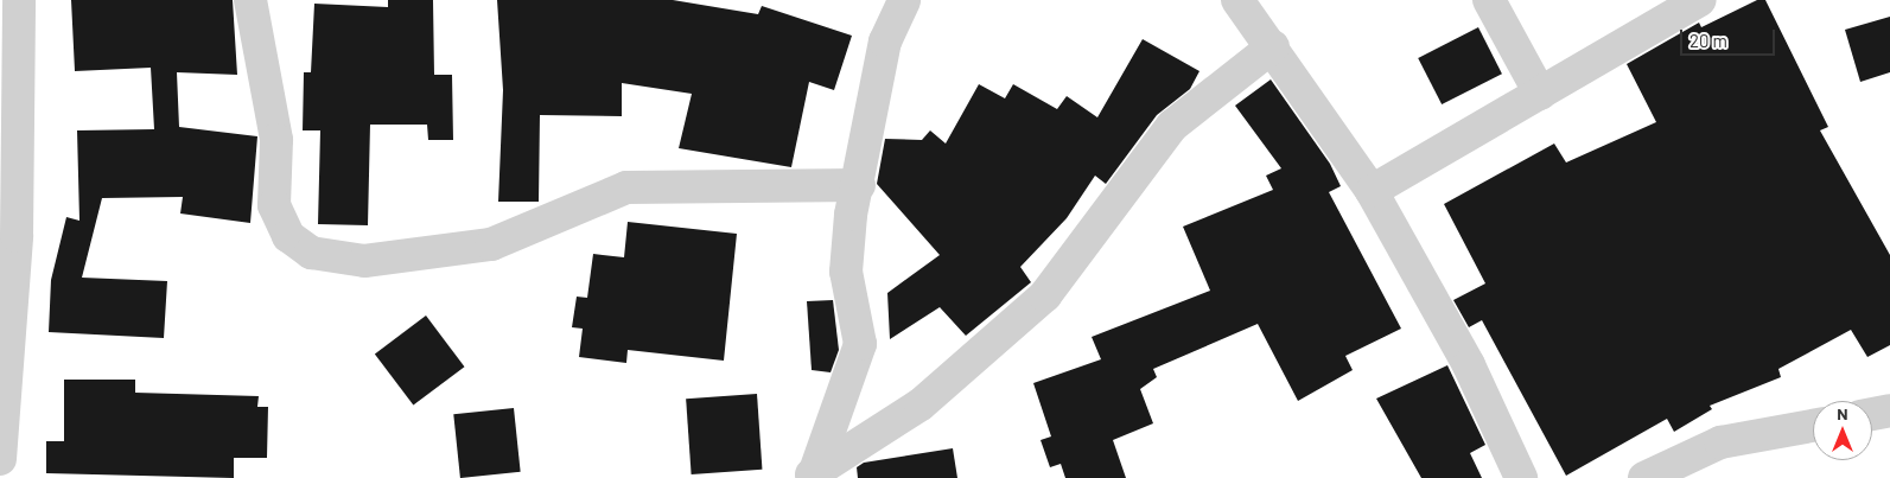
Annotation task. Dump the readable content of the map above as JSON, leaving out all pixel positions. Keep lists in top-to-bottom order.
{
  "scale_bar": "20 m",
  "north": "top"
}
